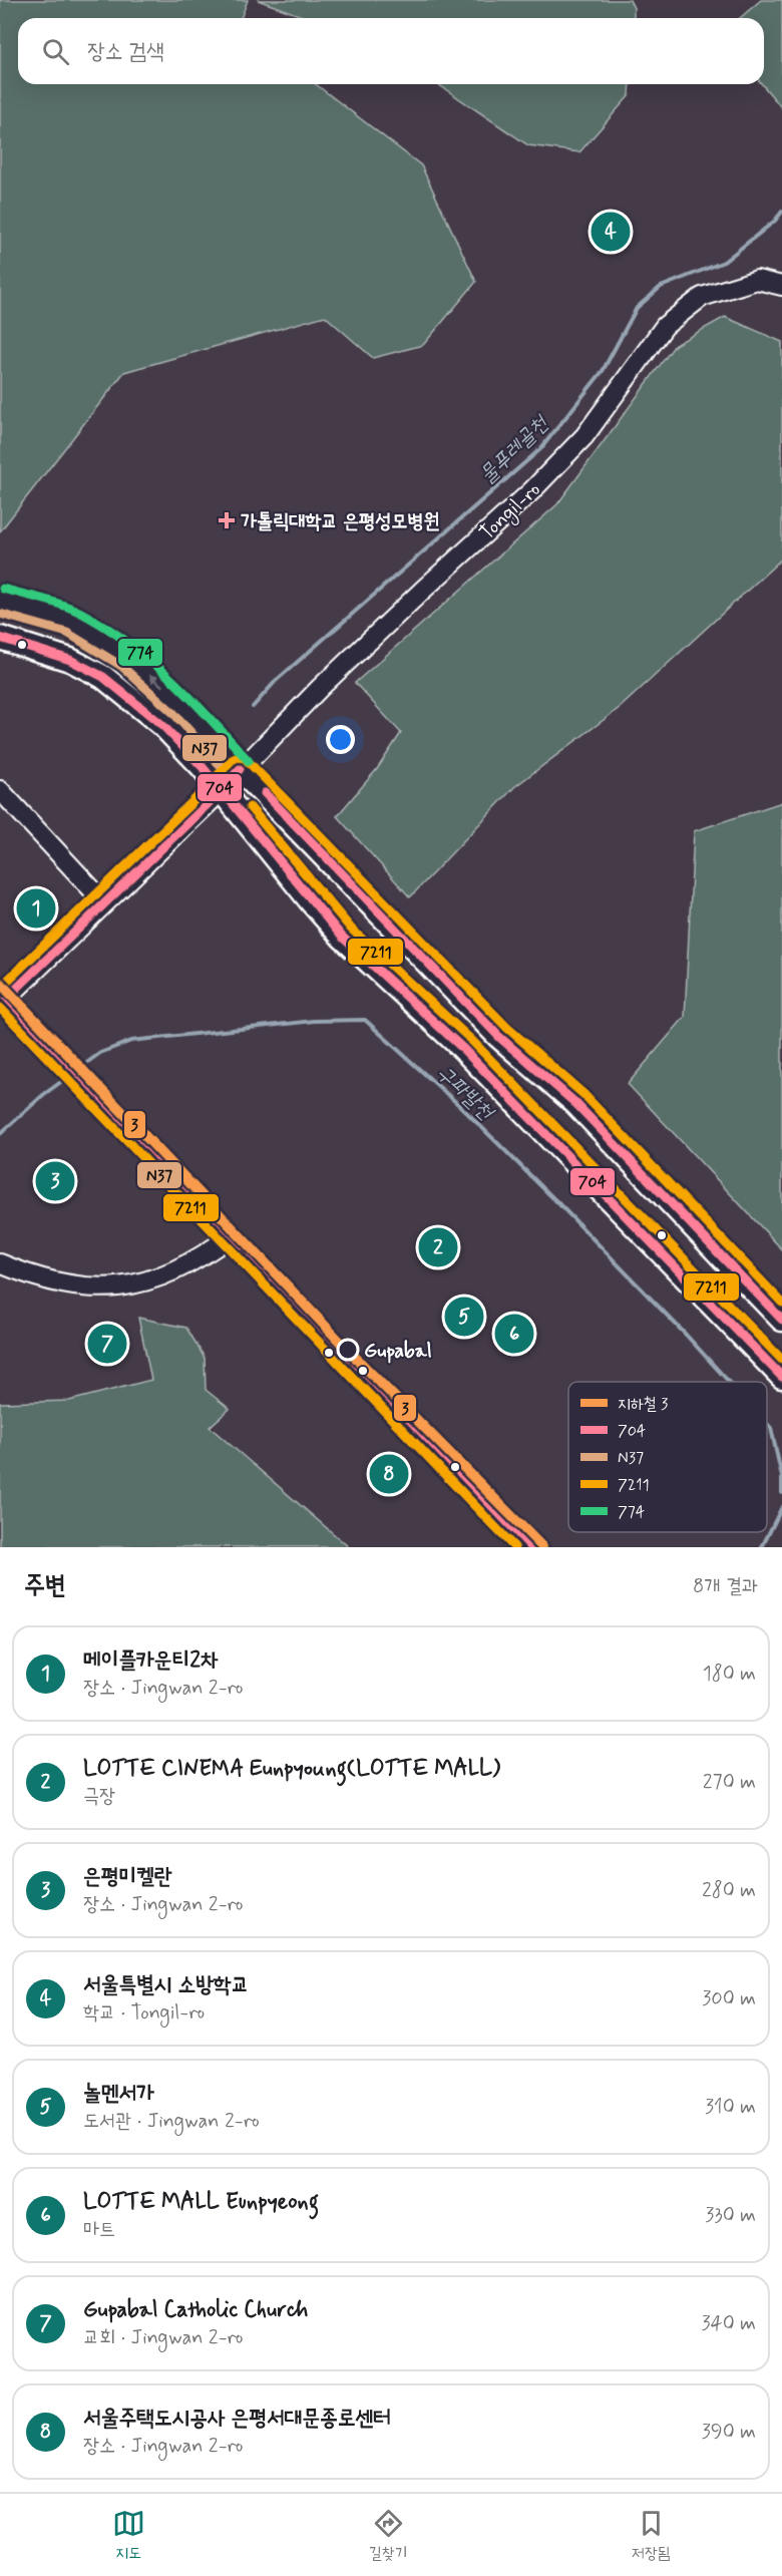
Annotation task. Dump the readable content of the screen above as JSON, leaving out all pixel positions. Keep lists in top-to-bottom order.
{
  "streets": {
    "street": ["Tongil-ro"]
  },
  "water": ["물푸레골천", "구파발천"],
  "places": {
    "health": ["가톨릭대학교 은평성모병원"],
    "other": ["Gupabal"]
  },
  "lines": [
    "transit line 774",
    "transit line N37",
    "transit line 704",
    "transit line 7211",
    "metro line 3"
  ],
  "legend": [
    "지하철 3",
    "704",
    "N37",
    "7211",
    "774"
  ],
  "page": {
    "search": "장소 검색",
    "pins": [
      "4",
      "1",
      "3",
      "2",
      "5",
      "6",
      "7",
      "8"
    ],
    "heading": ["주변", "8개 결과"],
    "list": [
      {
        "mark": "1",
        "name": "메이플카운티2차",
        "note": "장소 · Jingwan 2-ro",
        "value": "180 m"
      },
      {
        "mark": "2",
        "name": "LOTTE CINEMA Eunpyoung(LOTTE MALL)",
        "note": "극장",
        "value": "270 m"
      },
      {
        "mark": "3",
        "name": "은평미켈란",
        "note": "장소 · Jingwan 2-ro",
        "value": "280 m"
      },
      {
        "mark": "4",
        "name": "서울특별시 소방학교",
        "note": "학교 · Tongil-ro",
        "value": "300 m"
      },
      {
        "mark": "5",
        "name": "놀멘서가",
        "note": "도서관 · Jingwan 2-ro",
        "value": "310 m"
      },
      {
        "mark": "6",
        "name": "LOTTE MALL Eunpyeong",
        "note": "마트",
        "value": "330 m"
      },
      {
        "mark": "7",
        "name": "Gupabal Catholic Church",
        "note": "교회 · Jingwan 2-ro",
        "value": "340 m"
      },
      {
        "mark": "8",
        "name": "서울주택도시공사 은평서대문종로센터",
        "note": "장소 · Jingwan 2-ro",
        "value": "390 m"
      }
    ],
    "nav": ["지도", "길찾기", "저장됨"]
  }
}
